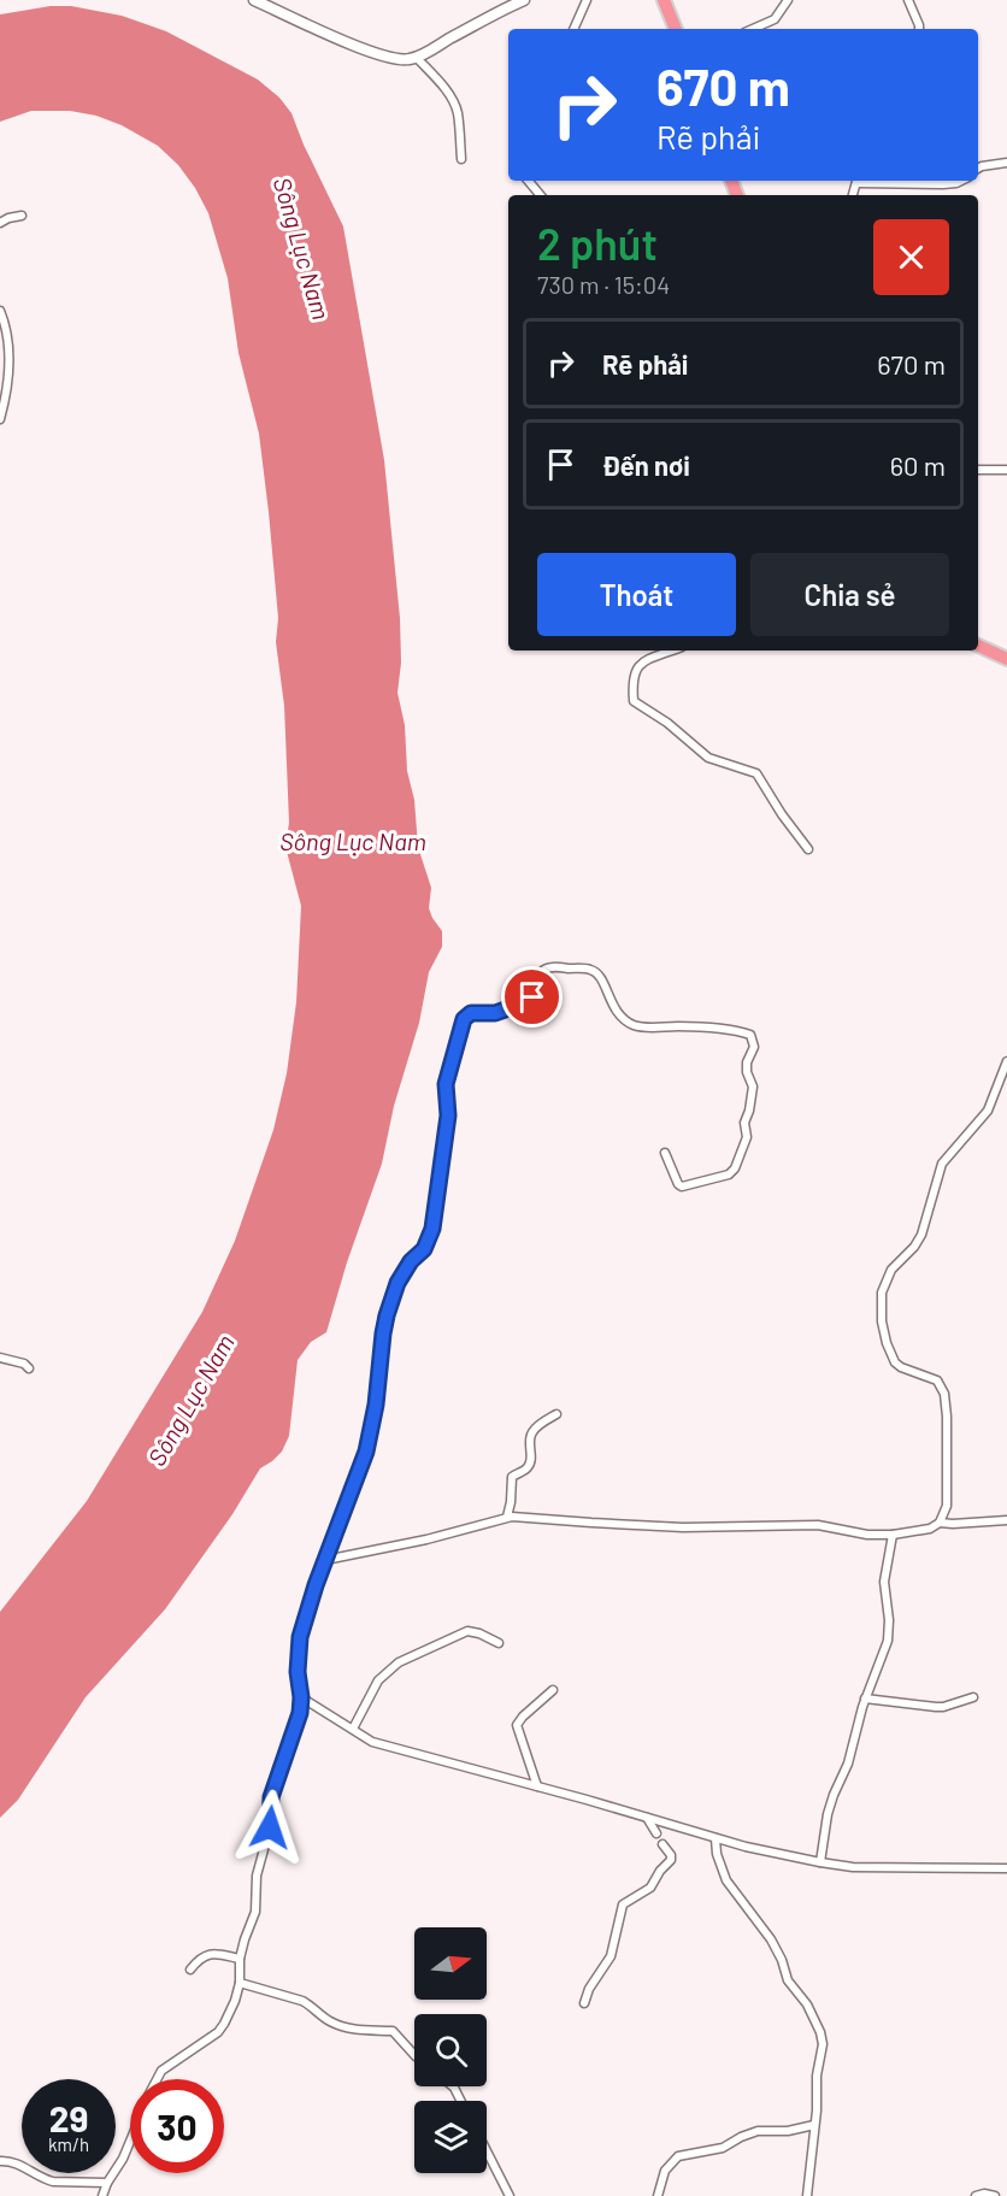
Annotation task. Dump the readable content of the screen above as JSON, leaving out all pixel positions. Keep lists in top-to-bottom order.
{
  "water": ["Sông Lục Nam"],
  "north": "right",
  "page": {
    "turn": ["670 m", "Rẽ phải"],
    "heading": ["2 phút", "730 m · 15:04"],
    "list": [
      {
        "name": "Rẽ phải",
        "value": "670 m"
      },
      {
        "name": "Đến nơi",
        "value": "60 m"
      }
    ],
    "buttons": ["Thoát", "Chia sẻ"],
    "speed": "29 km/h",
    "limit": "30"
  }
}
